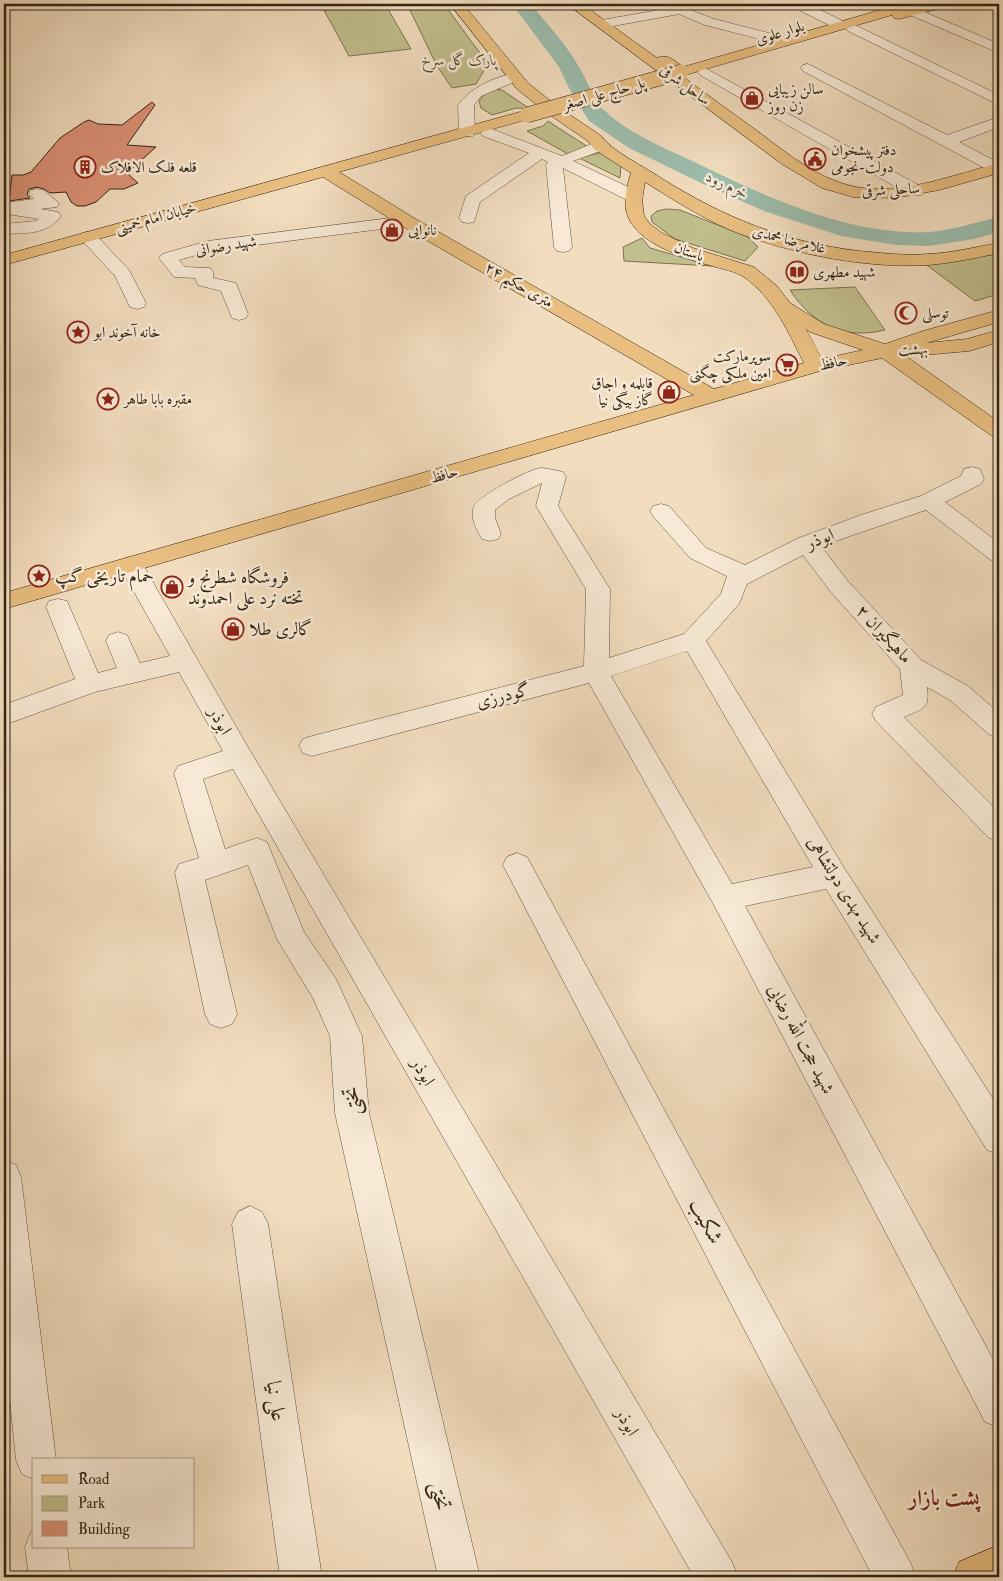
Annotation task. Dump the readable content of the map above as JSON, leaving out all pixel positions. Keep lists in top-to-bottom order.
{
  "streets": {
    "main road": [
      "بلوار علوی",
      "ساحل شرقی",
      "پل حاج علی اصغر",
      "ساحلی شرقی",
      "خیابان امام خمینی",
      "غلامرضا محمدی",
      "باستان",
      "۲۴ متری حکیم",
      "بهشت",
      "حافظ"
    ],
    "street": [
      "شهید رضوانی",
      "ابوذر",
      "ماهیگیران ۲",
      "گودرزی",
      "شهید مهدی دولتشاهی",
      "شهید حجت الله رضایی",
      "تختی",
      "شکیب",
      "علی نیا"
    ]
  },
  "crossings": [
    ["بلوار علوی", "پل حاج علی اصغر"],
    ["ساحل شرقی", "ساحلی شرقی"],
    ["پل حاج علی اصغر", "خیابان امام خمینی"],
    ["خیابان امام خمینی", "۲۴ متری حکیم"],
    ["شهید رضوانی", "۲۴ متری حکیم"],
    ["باستان", "بهشت"],
    ["باستان", "حافظ"],
    ["۲۴ متری حکیم", "حافظ"],
    ["بهشت", "حافظ"],
    ["حافظ", "ابوذر"],
    ["ابوذر", "ماهیگیران ۲"],
    ["ابوذر", "گودرزی"],
    ["ابوذر", "شهید مهدی دولتشاهی"],
    ["گودرزی", "شهید مهدی دولتشاهی"],
    ["گودرزی", "شهید حجت الله رضایی"]
  ],
  "districts": ["پشت بازار"],
  "water": ["خرم رود"],
  "parks": ["پارک گل سرخ"],
  "places": {
    "shop": [
      "سالن زیبایی زن روز",
      "نانوایی",
      "قابلمه و اجاق گاز بیگی نیا",
      "فروشگاه شطرنج و تخته نرد علی احمدوند",
      "گالری طلا"
    ],
    "public building": ["دفتر پیشخوان دولت-نجومی"],
    "building": ["قلعه فلک الافلاک"],
    "library": ["شهید مطهری"],
    "mosque": ["توسلی"],
    "place": ["خانه آخوند ابو", "مقبره بابا طاهر", "حمام تاریخی گپ"],
    "supermarket": ["سوپرمارکت امین ملکی چگنی"]
  },
  "legend": ["Road", "Park", "Building"]
}
